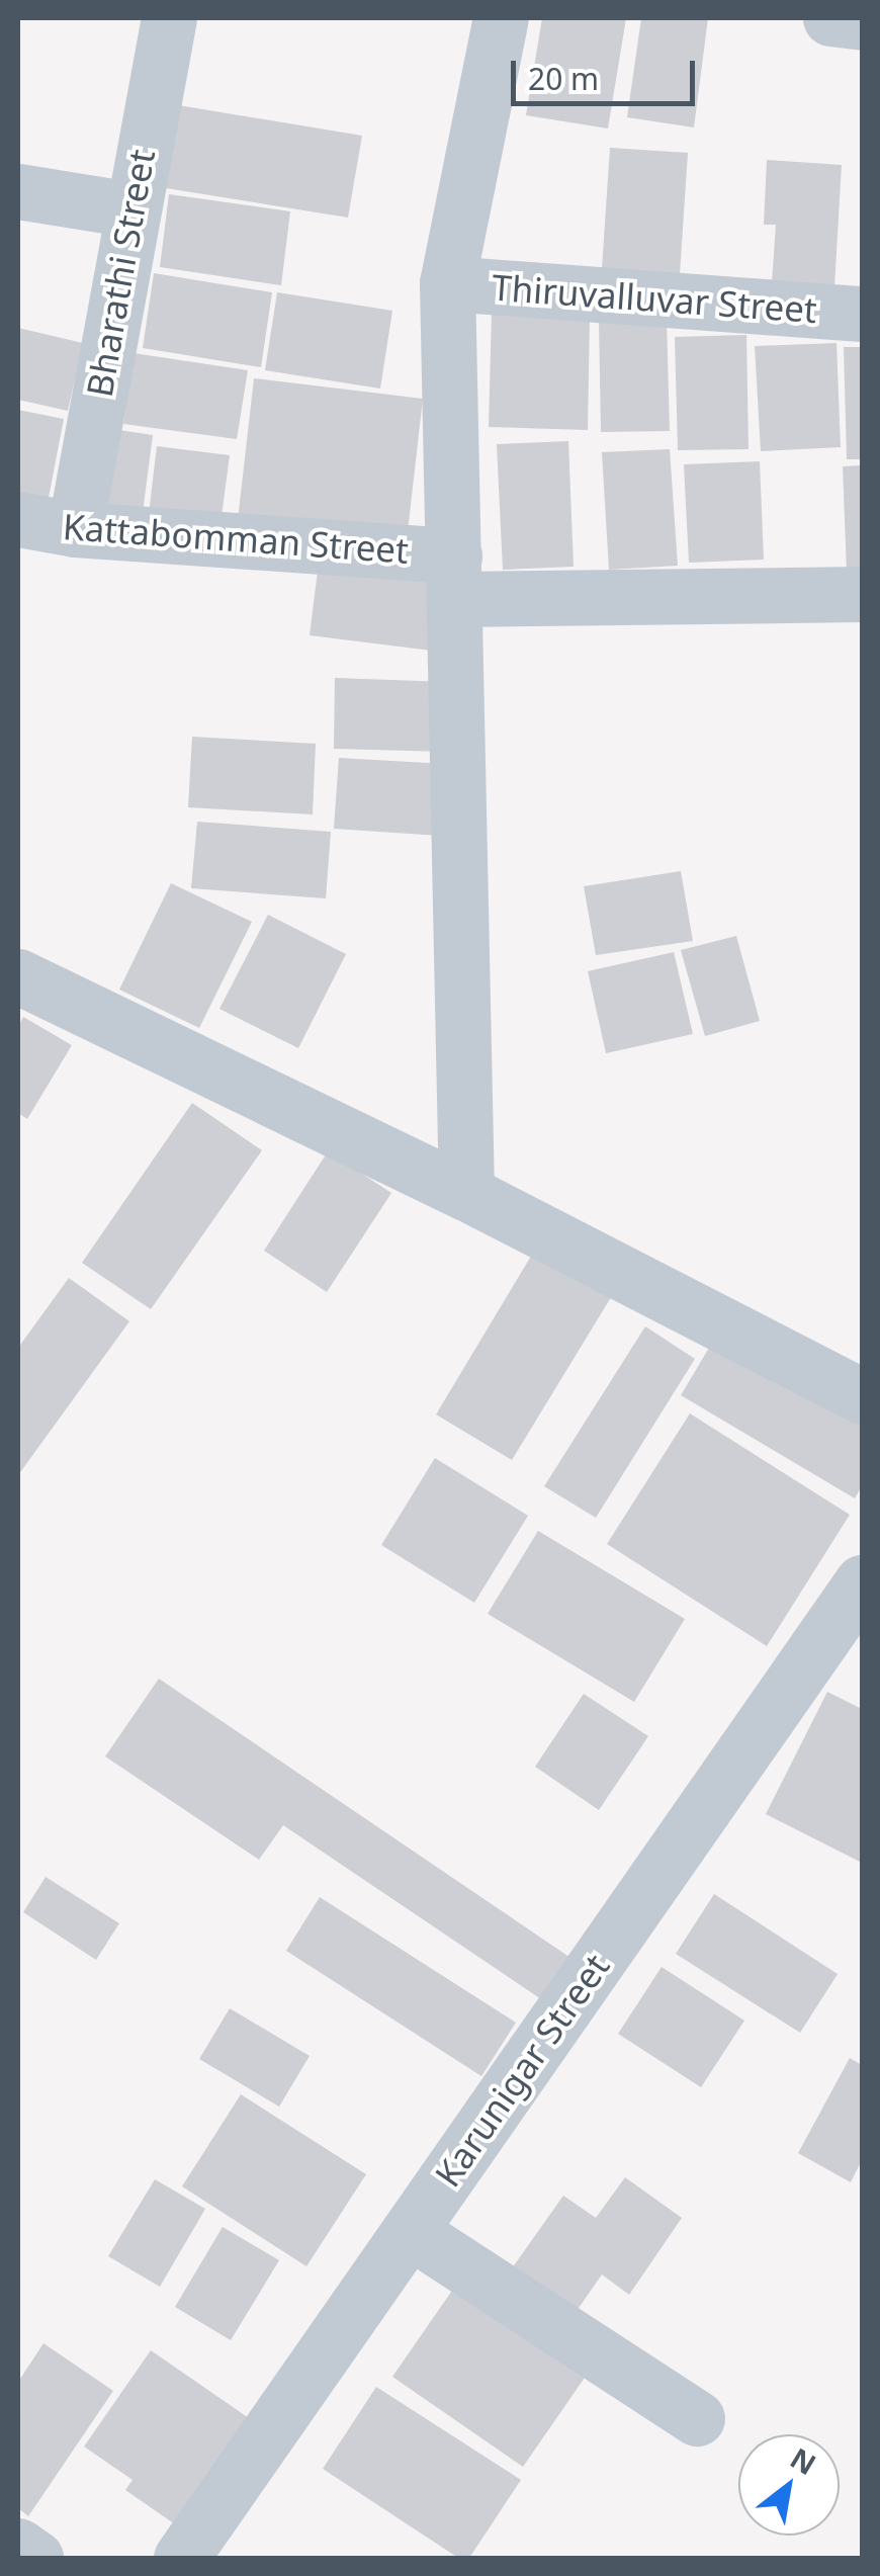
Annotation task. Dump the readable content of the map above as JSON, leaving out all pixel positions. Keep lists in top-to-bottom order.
{
  "streets": {
    "street": [
      "Bharathi Street",
      "Thiruvalluvar Street",
      "Kattabomman Street",
      "Karunigar Street"
    ]
  },
  "crossings": [
    ["Bharathi Street", "Kattabomman Street"]
  ],
  "scale_bar": "20 m",
  "north": "top right"
}
